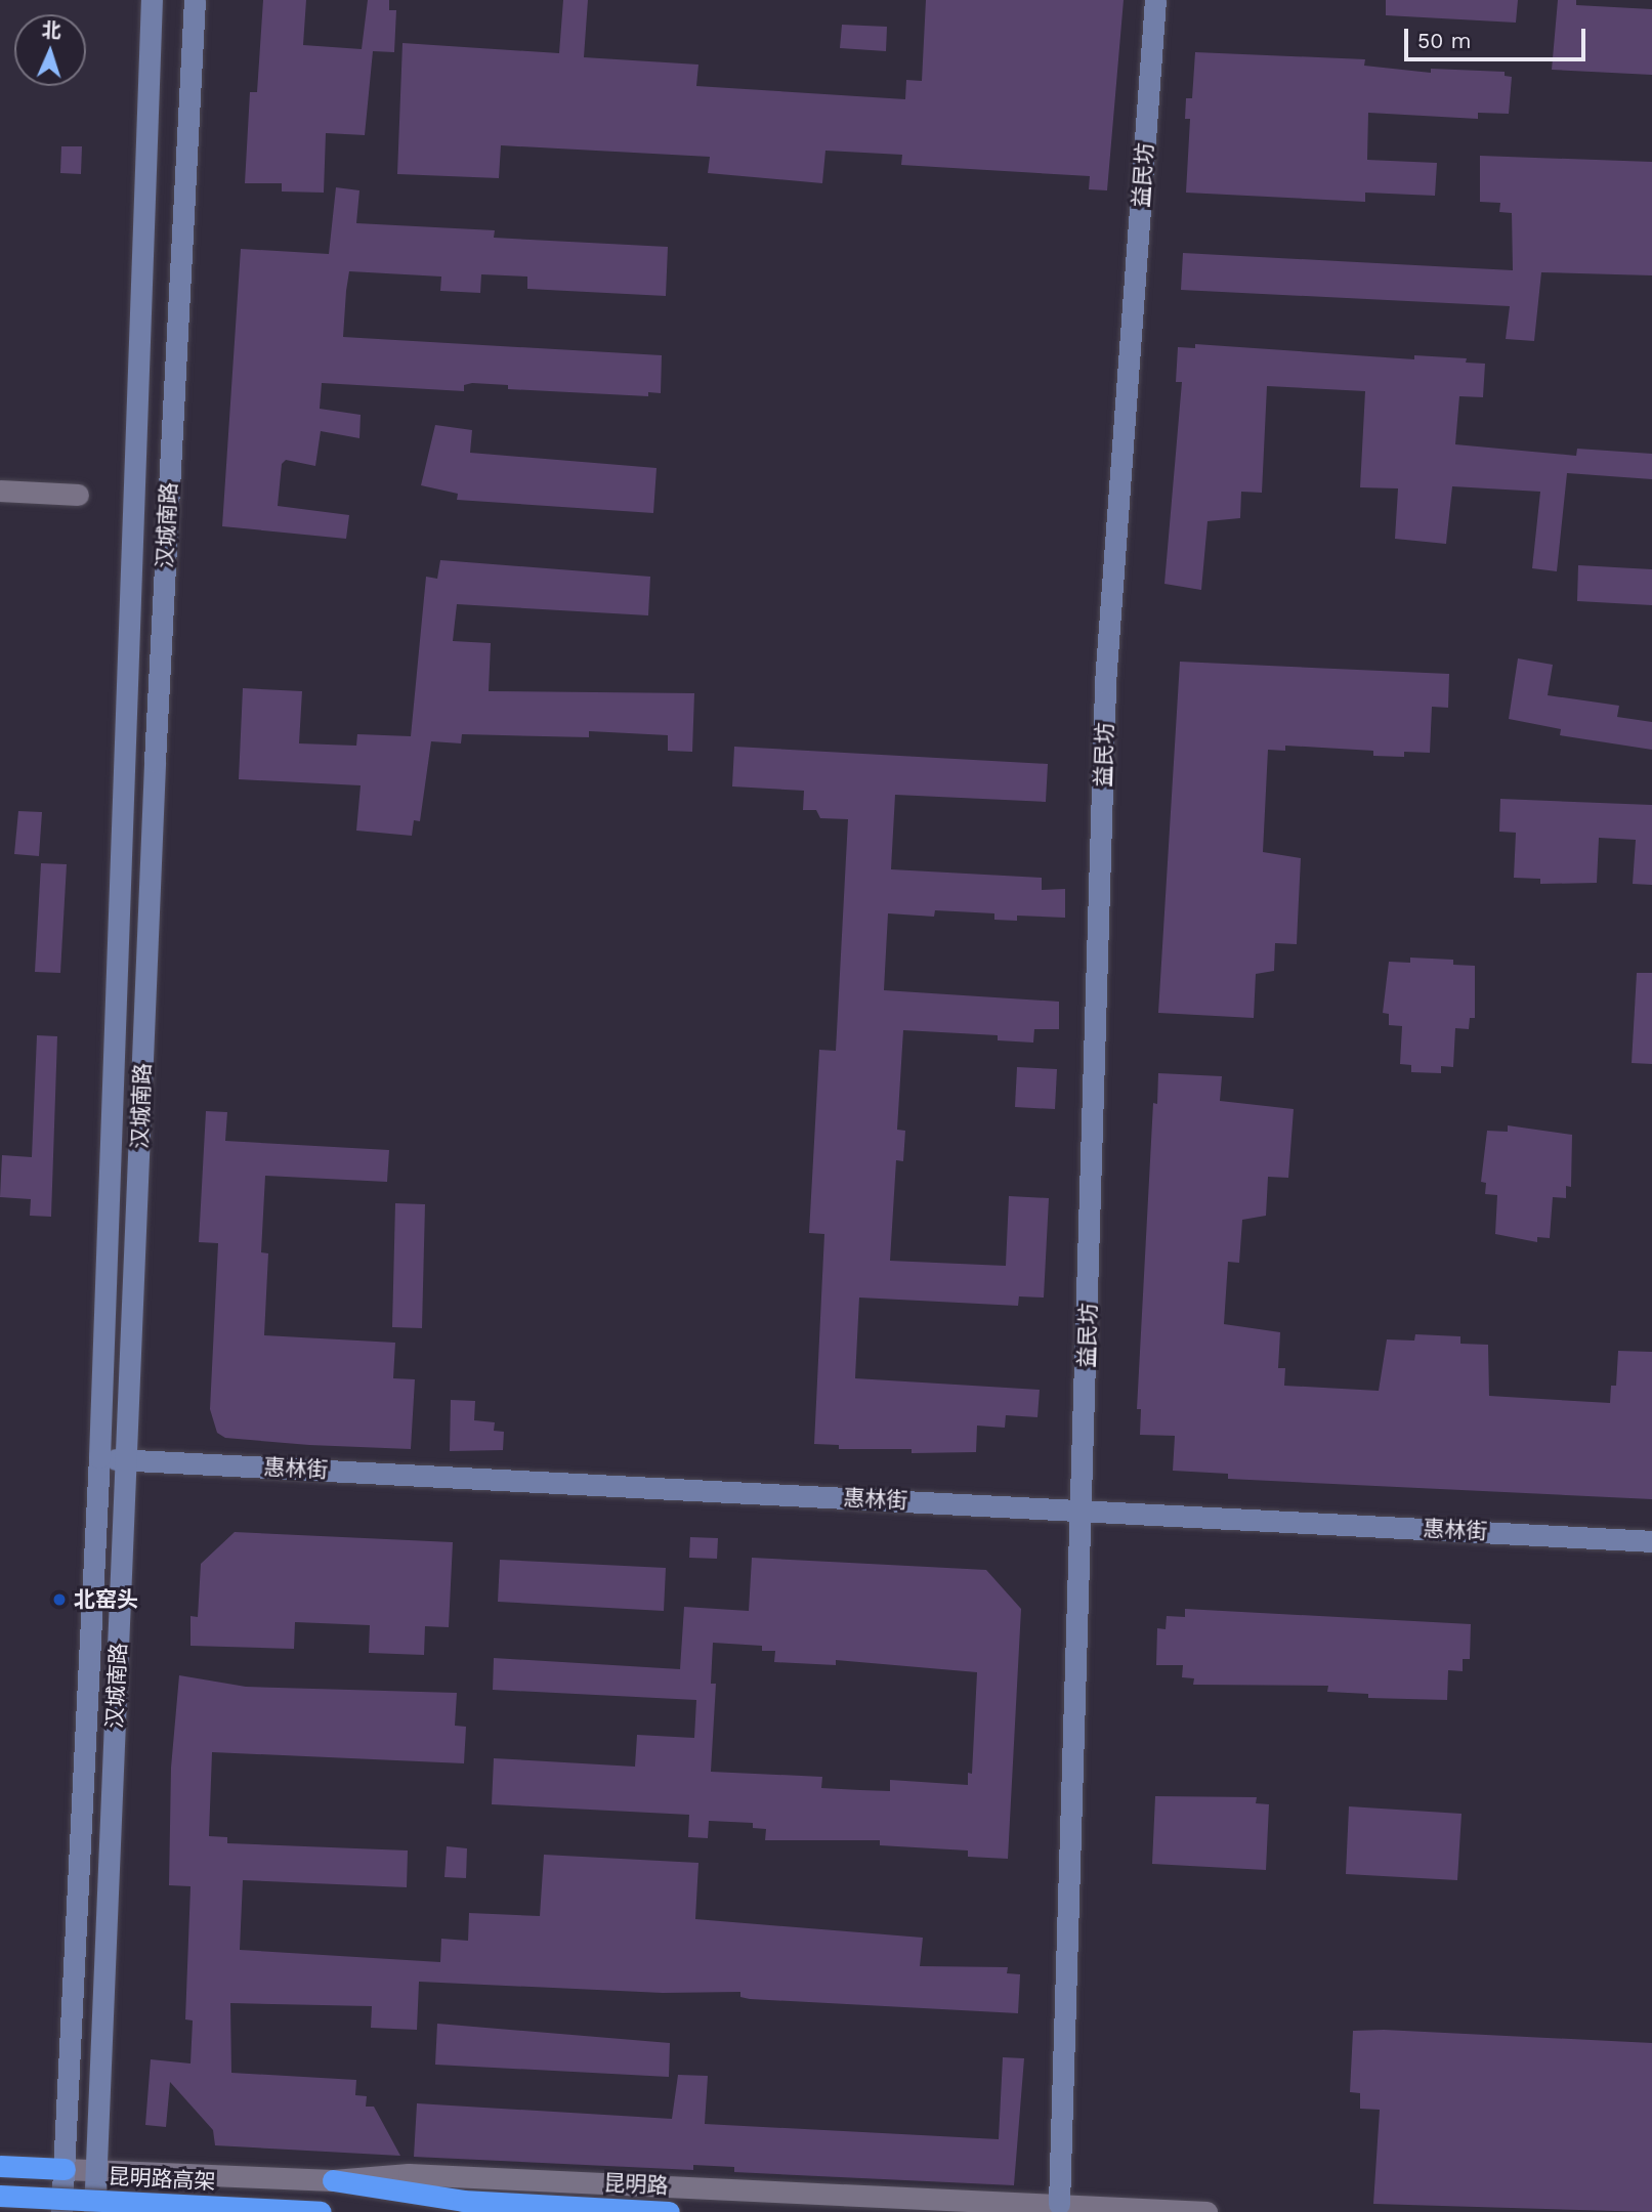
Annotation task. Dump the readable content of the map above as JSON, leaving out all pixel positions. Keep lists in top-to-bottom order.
{
  "streets": {
    "highway": ["昆明路高架"],
    "main road": ["益民坊", "汉城南路", "惠林街"],
    "street": ["昆明路"]
  },
  "crossings": [
    ["益民坊", "惠林街"],
    ["益民坊", "昆明路"],
    ["汉城南路", "惠林街"],
    ["汉城南路", "昆明路"]
  ],
  "places": ["北窑头"],
  "scale_bar": "50 m",
  "north": "top"
}
